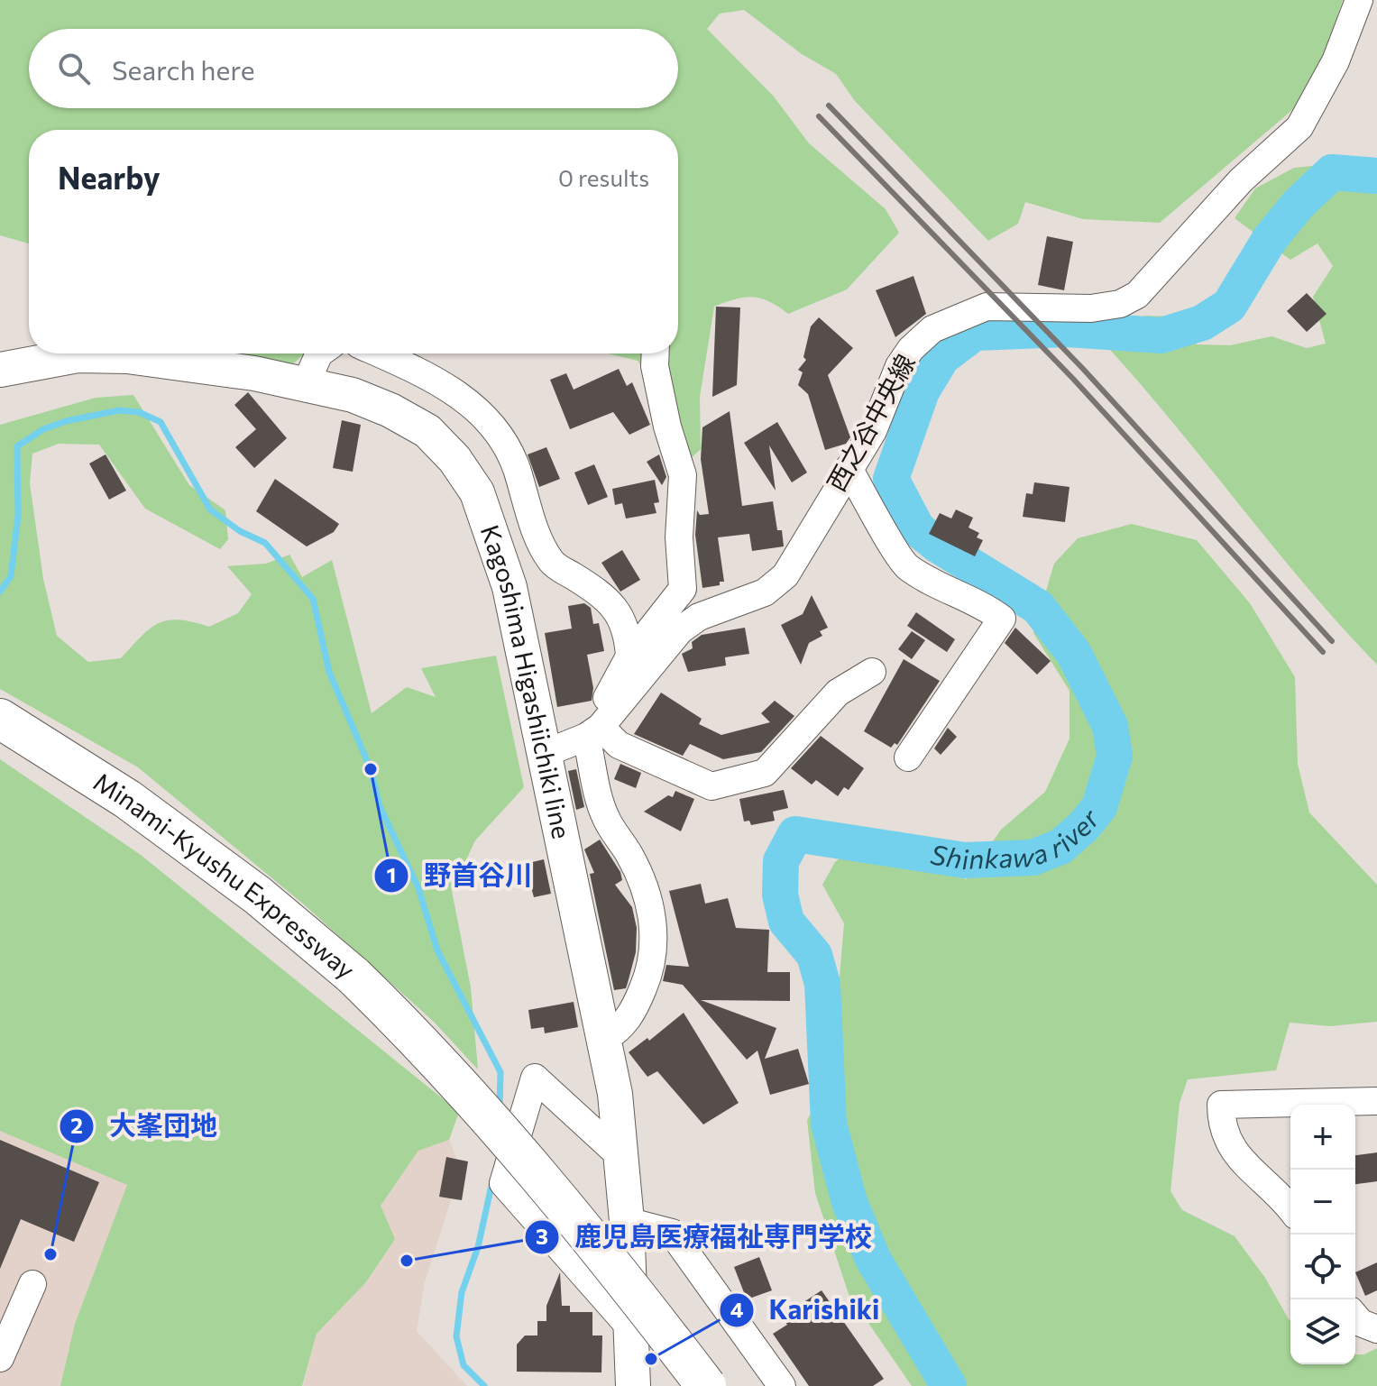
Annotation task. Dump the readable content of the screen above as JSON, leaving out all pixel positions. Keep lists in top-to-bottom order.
{
  "streets": {
    "highway": ["Minami-Kyushu Expressway"],
    "main road": ["Kagoshima Higashiichiki line"],
    "street": ["西之谷中央線"]
  },
  "crossings": [
    ["西之谷中央線", "Kagoshima Higashiichiki line"]
  ],
  "water": ["Shinkawa river"],
  "places": [
    "野首谷川",
    "大峯団地",
    "鹿児島医療福祉専門学校",
    "Karishiki"
  ],
  "page": {
    "search": "Search here",
    "heading": ["Nearby", "0 results"],
    "map_buttons": ["+", "−"]
  }
}
